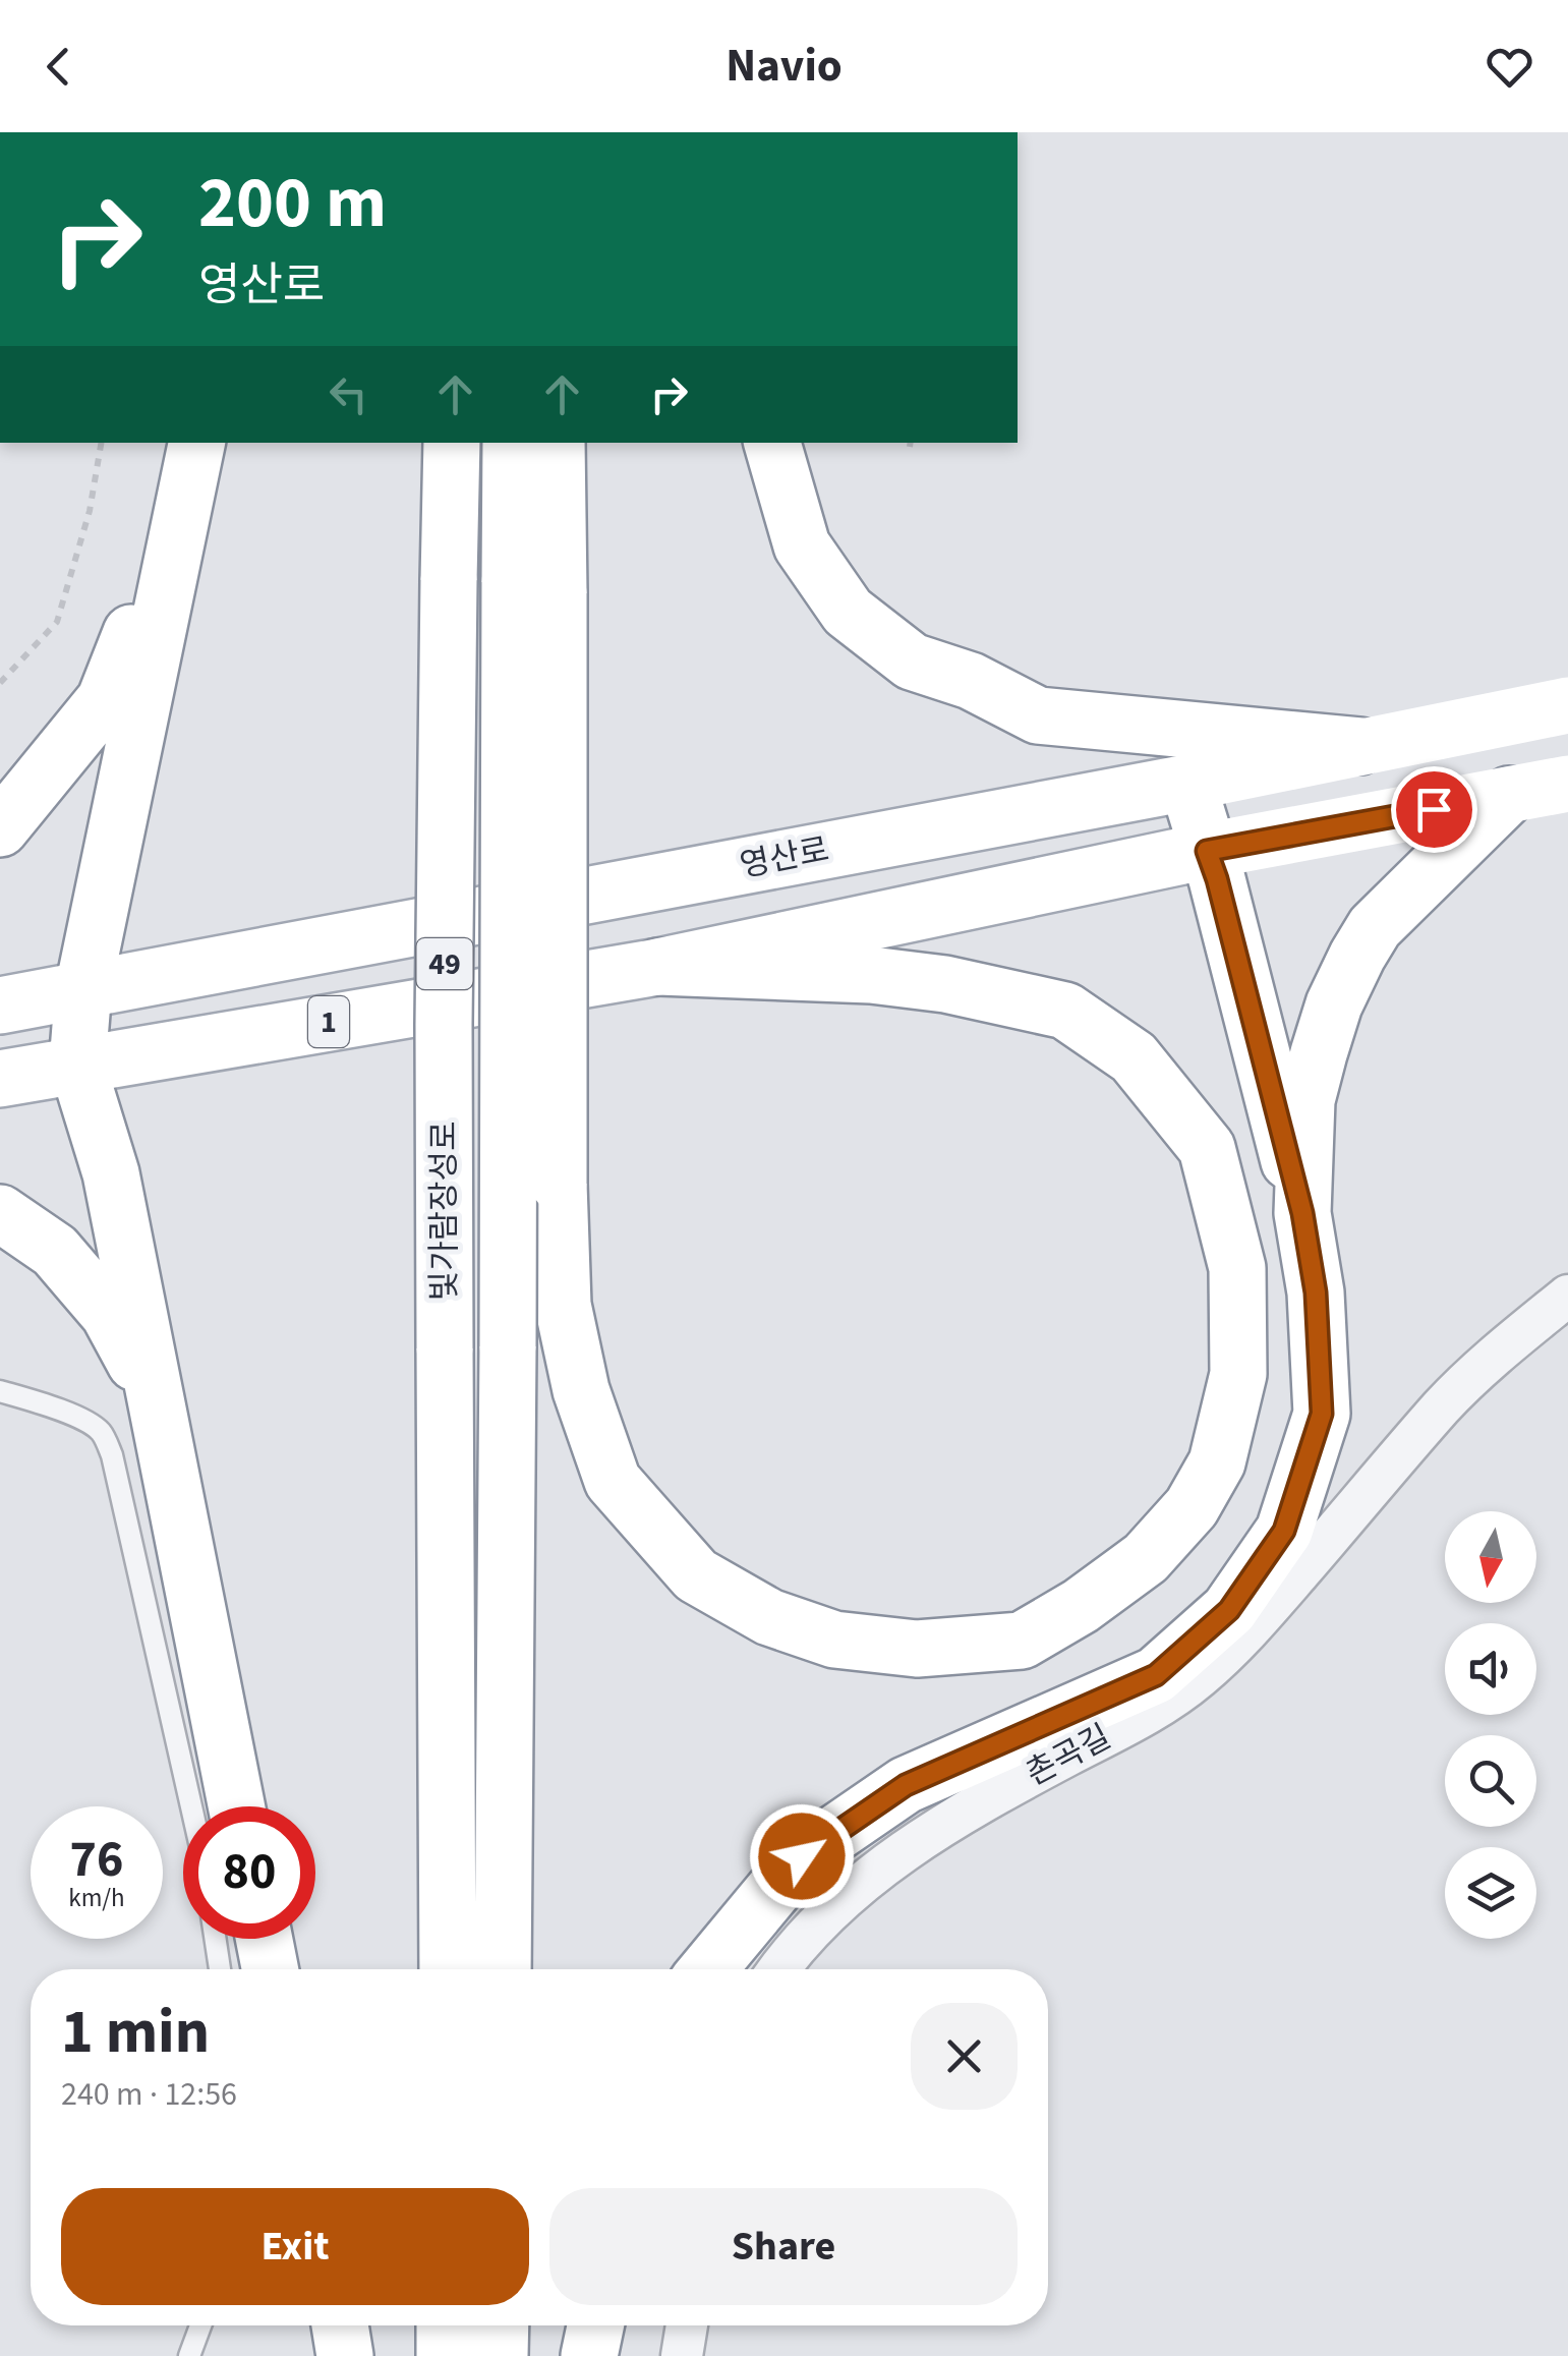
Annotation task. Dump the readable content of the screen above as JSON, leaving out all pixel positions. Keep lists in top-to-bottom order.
{
  "streets": {
    "main road": [
      "영산로",
      "49",
      "1",
      "빛가람장성로"
    ],
    "street": ["촌곡길"]
  },
  "north": "bottom",
  "page": {
    "header": "Navio",
    "turn": ["200 m", "영산로"],
    "speed": "76 km/h",
    "limit": "80",
    "heading": ["1 min", "240 m · 12:56"],
    "buttons": ["Exit", "Share"]
  }
}
